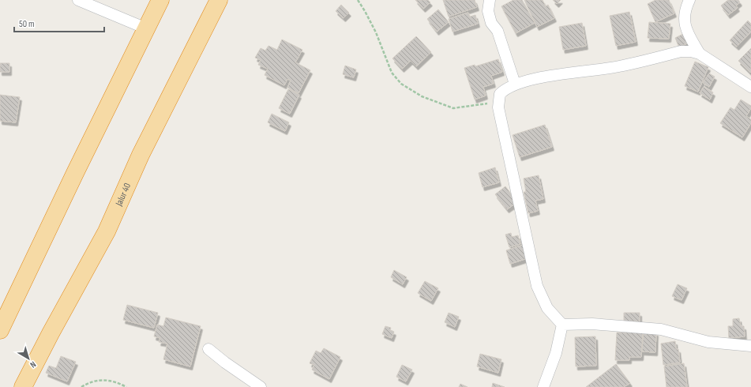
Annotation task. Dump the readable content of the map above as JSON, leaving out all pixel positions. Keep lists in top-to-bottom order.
{
  "streets": {
    "highway": ["Jalur 40"]
  },
  "scale_bar": "50 m",
  "north": "bottom right"
}
